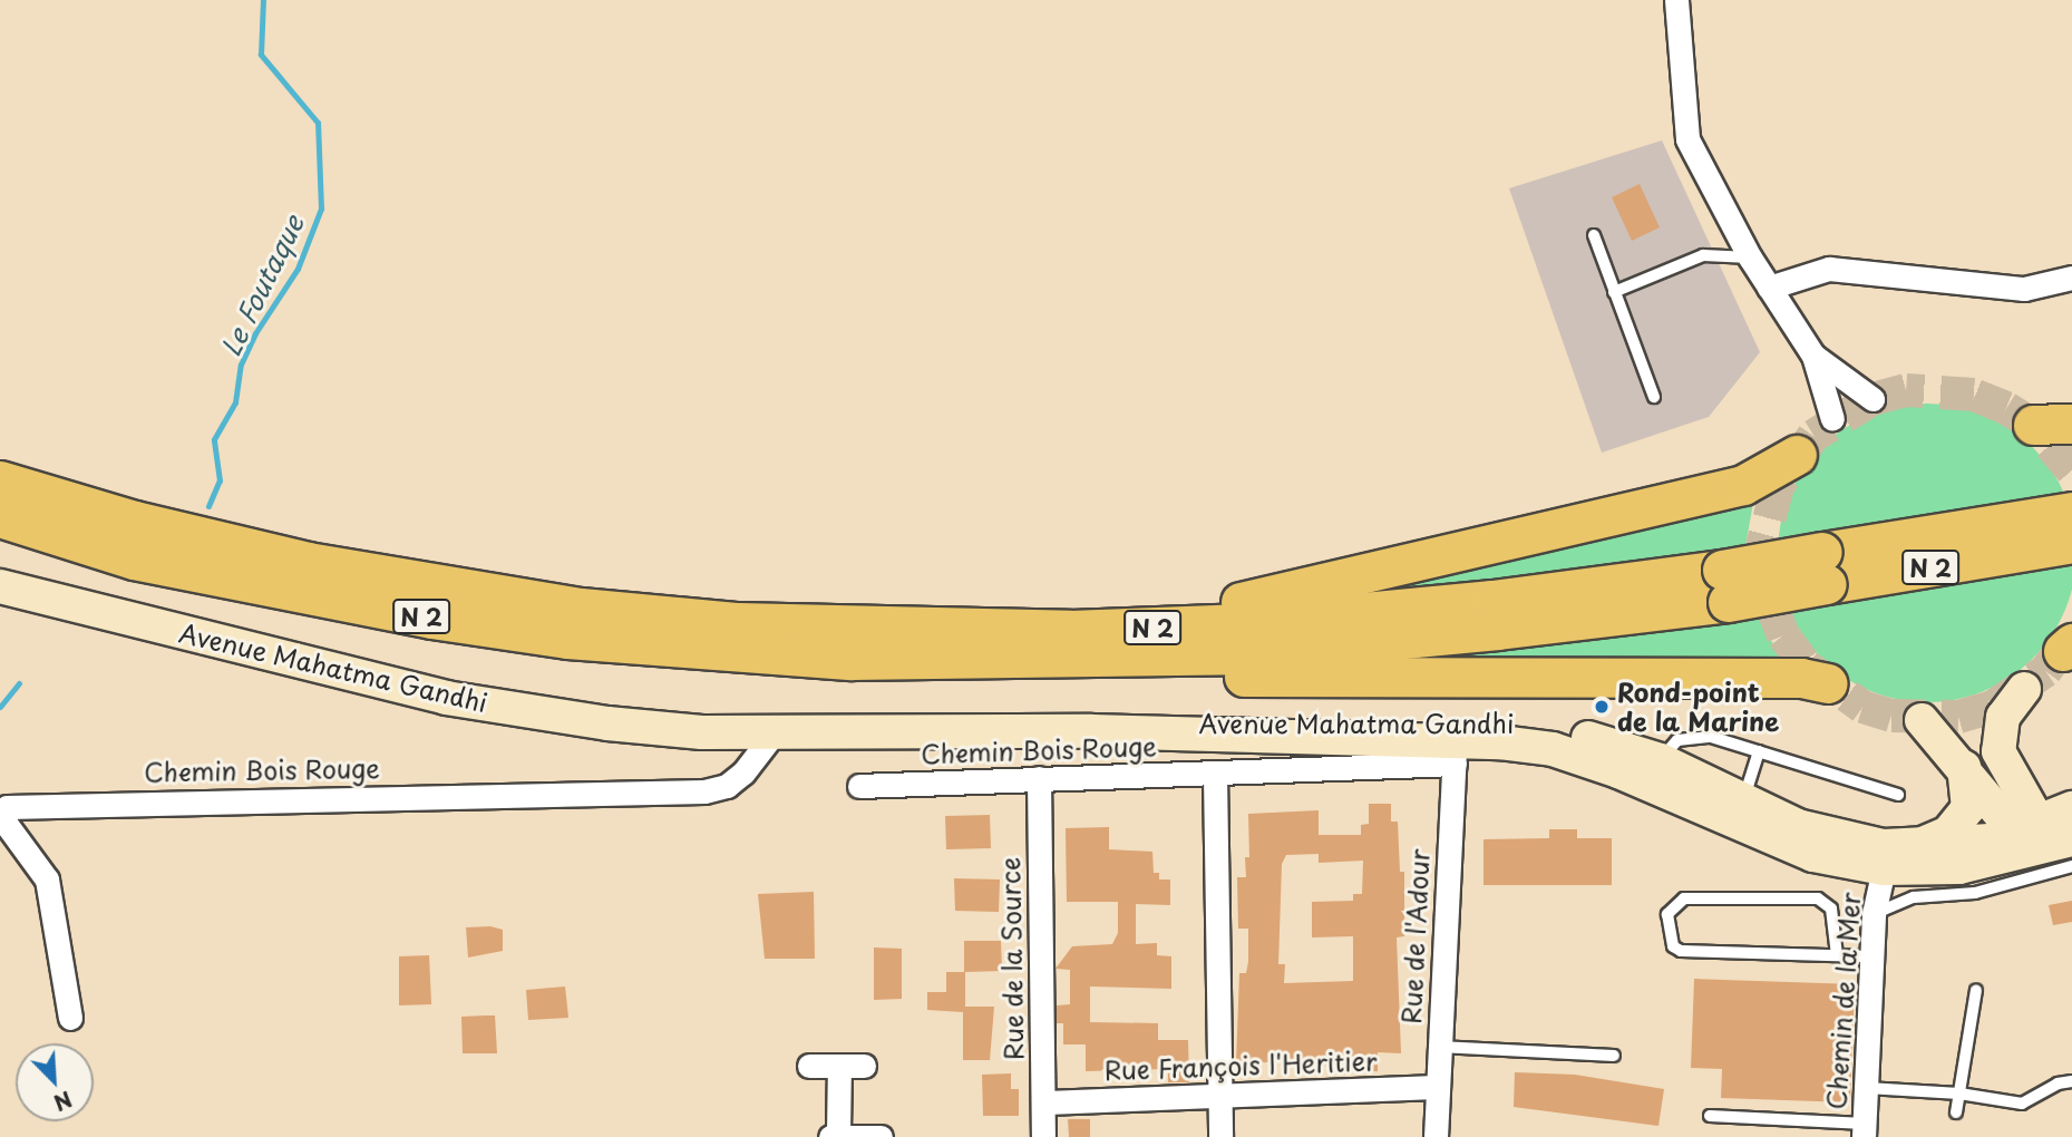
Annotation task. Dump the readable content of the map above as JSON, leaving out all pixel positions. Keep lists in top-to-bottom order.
{
  "streets": {
    "highway": ["N 2"],
    "main road": ["Avenue Mahatma Gandhi"],
    "street": [
      "Chemin Bois Rouge",
      "Rue de l'Adour",
      "Rue de la Source",
      "Chemin de la Mer",
      "Rue François l'Heritier"
    ]
  },
  "crossings": [
    ["Avenue Mahatma Gandhi", "Chemin Bois Rouge"],
    ["Avenue Mahatma Gandhi", "Rue de l'Adour"],
    ["Avenue Mahatma Gandhi", "Chemin de la Mer"],
    ["Chemin Bois Rouge", "Rue de l'Adour"],
    ["Chemin Bois Rouge", "Rue de la Source"],
    ["Rue de l'Adour", "Rue François l'Heritier"],
    ["Rue de la Source", "Rue François l'Heritier"]
  ],
  "water": ["Le Foutaque"],
  "places": ["Rond-point de la Marine"],
  "north": "bottom right"
}
